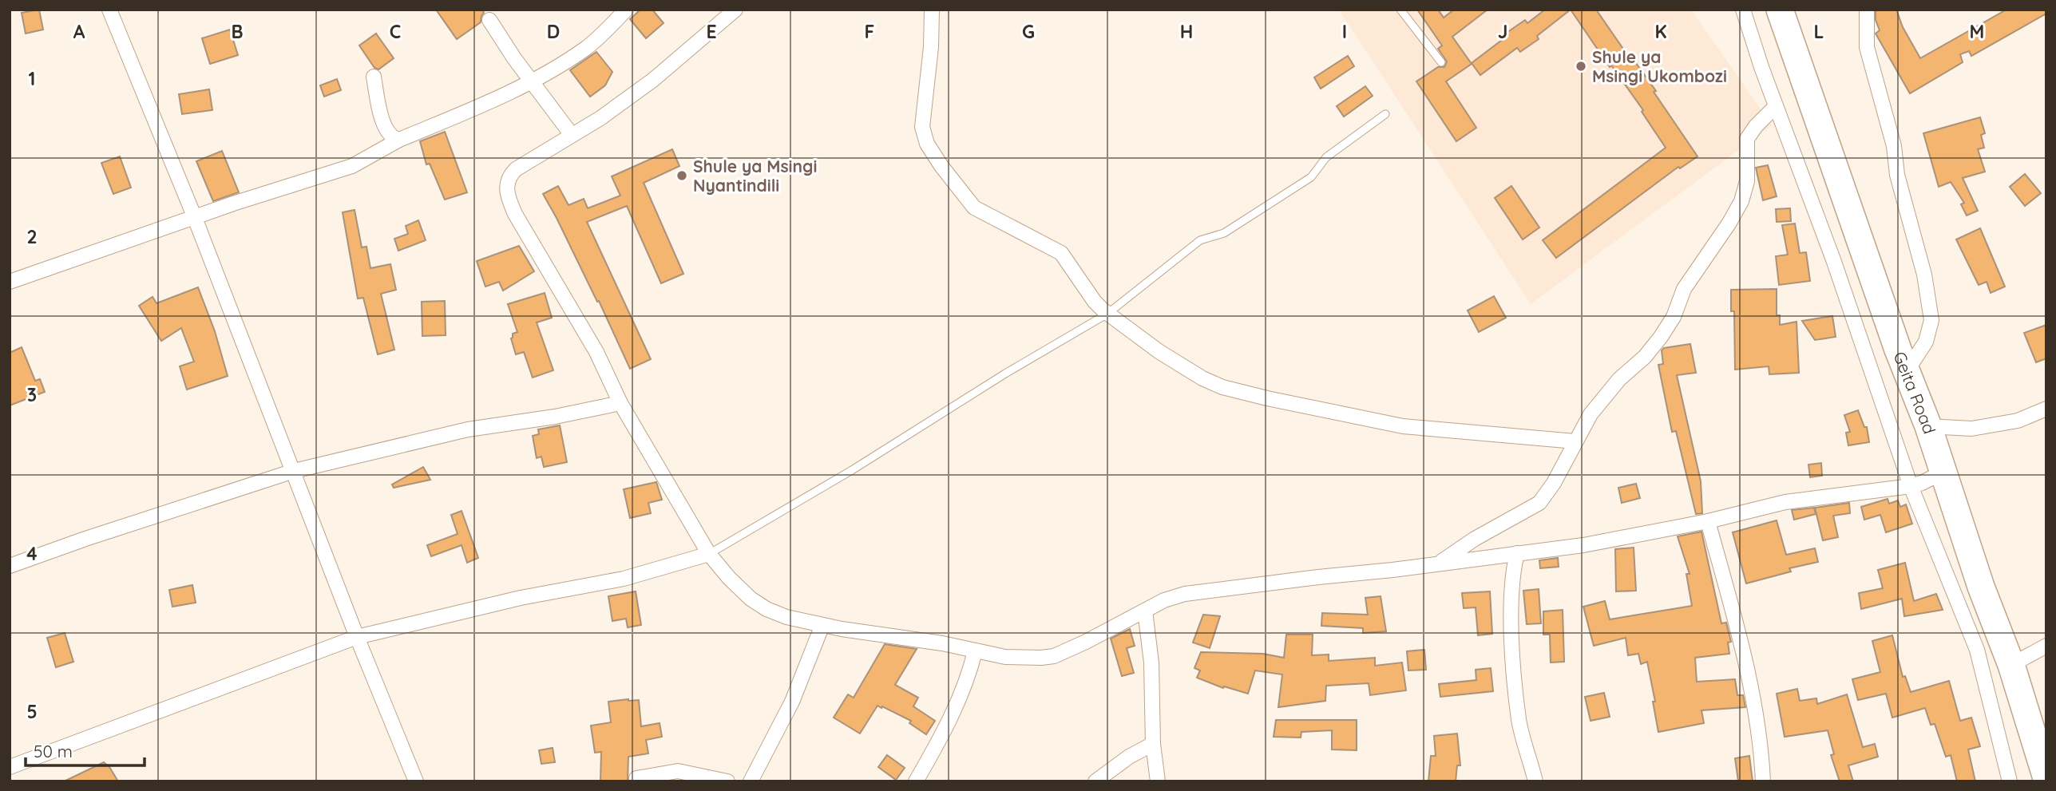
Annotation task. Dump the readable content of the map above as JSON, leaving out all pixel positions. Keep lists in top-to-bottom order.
{
  "streets": {
    "highway": ["Geita Road"]
  },
  "places": ["Shule ya Msingi Ukombozi", "Shule ya Msingi Nyantindili"],
  "scale_bar": "50 m",
  "grid": {
    "columns": [
      "A",
      "B",
      "C",
      "D",
      "E",
      "F",
      "G",
      "H",
      "I",
      "J",
      "K",
      "L",
      "M"
    ],
    "rows": [
      "1",
      "2",
      "3",
      "4",
      "5"
    ]
  }
}
